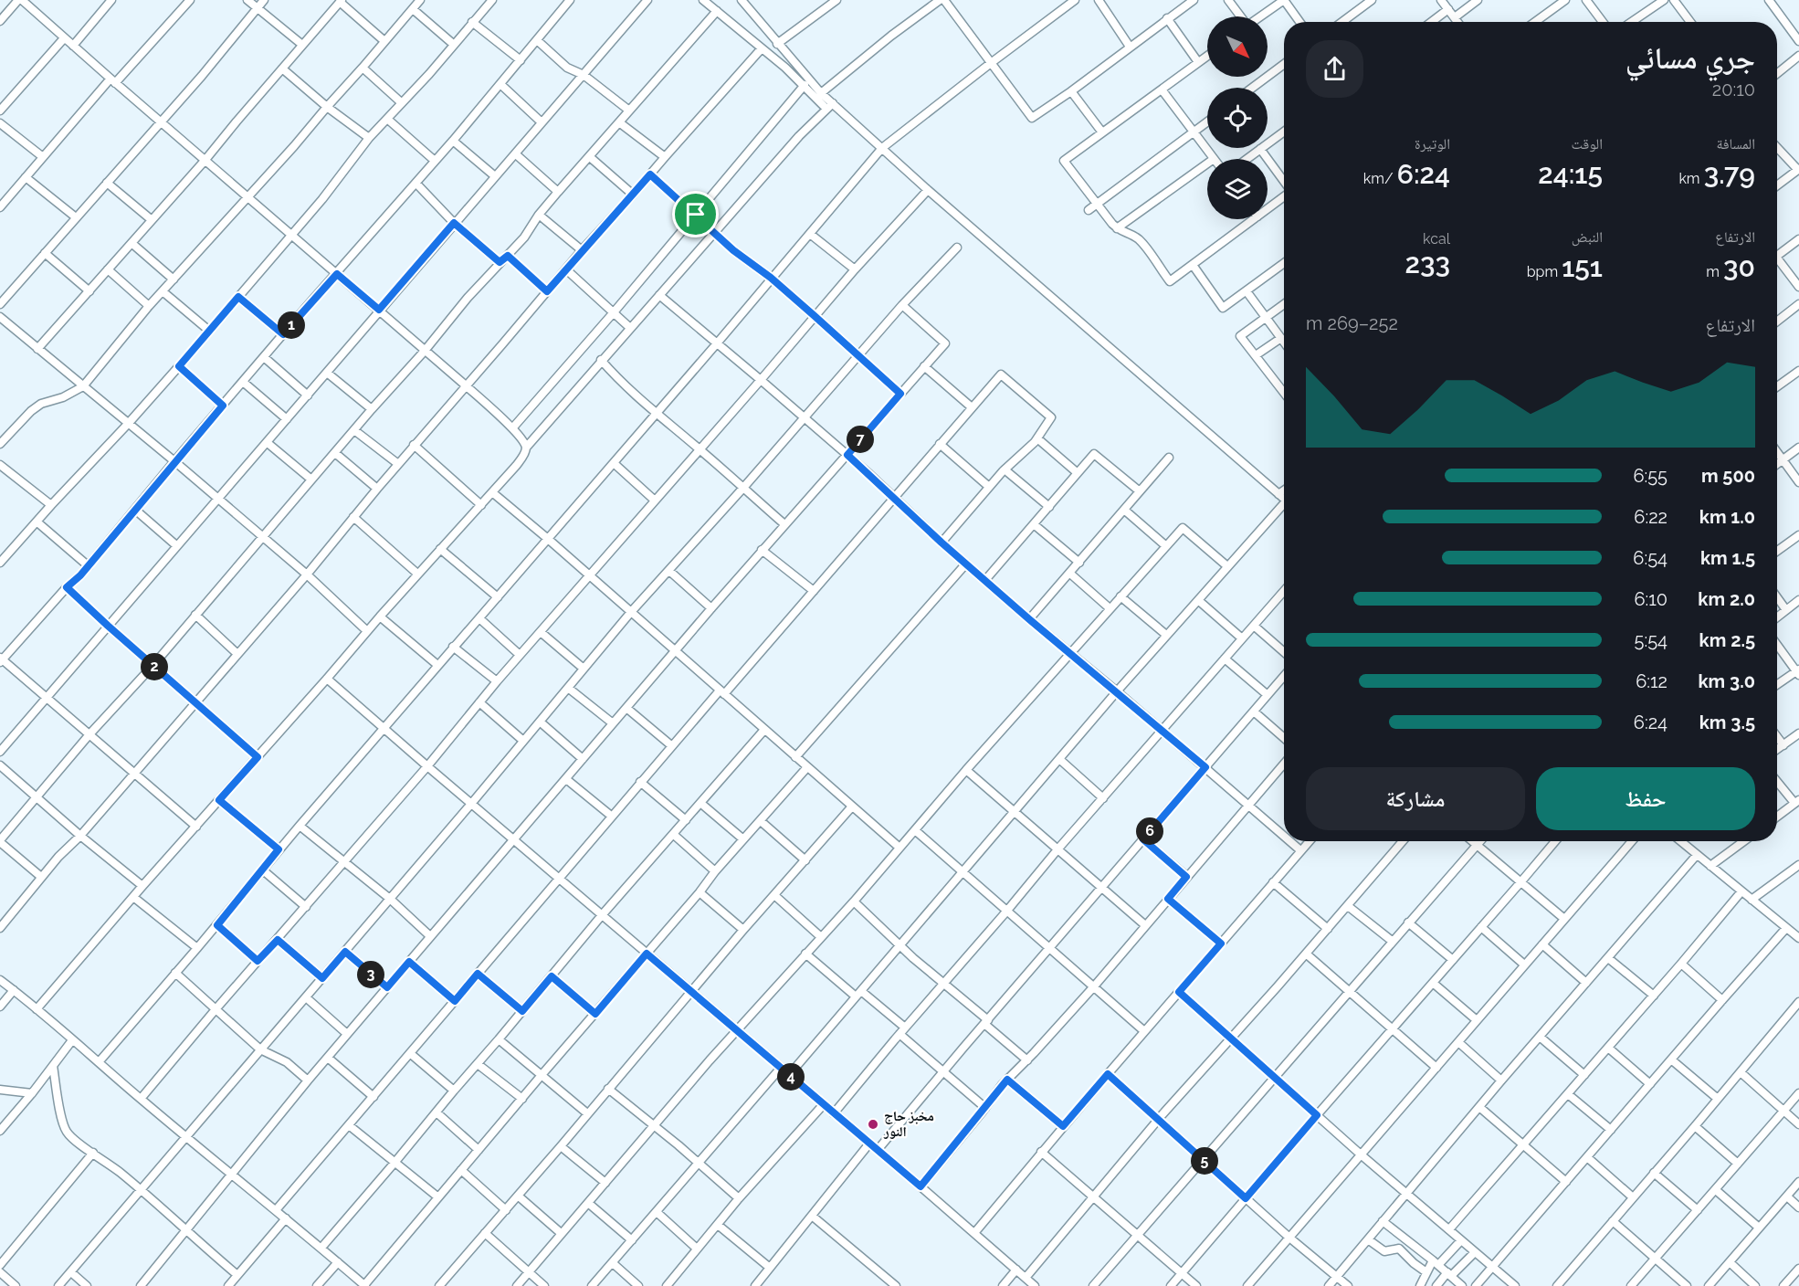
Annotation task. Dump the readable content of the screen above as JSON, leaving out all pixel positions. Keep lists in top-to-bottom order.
{
  "places": ["مخبز حاج النور"],
  "north": "bottom right",
  "page": {
    "heading": ["جري مسائي", "20:10"],
    "stats": [
      ["المسافة", "3.79 km"],
      ["الوقت", "24:15"],
      ["الوتيرة", "6:24 /km"],
      ["الارتفاع", "30 m"],
      ["النبض", "151 bpm"],
      ["kcal", "233"]
    ],
    "chart": ["الارتفاع", "252–269 m"],
    "pins": [
      "1",
      "7",
      "2",
      "6",
      "3",
      "4",
      "5"
    ],
    "list": [
      {
        "name": "500 m",
        "note": "6:55"
      },
      {
        "name": "1.0 km",
        "note": "6:22"
      },
      {
        "name": "1.5 km",
        "note": "6:54"
      },
      {
        "name": "2.0 km",
        "note": "6:10"
      },
      {
        "name": "2.5 km",
        "note": "5:54"
      },
      {
        "name": "3.0 km",
        "note": "6:12"
      },
      {
        "name": "3.5 km",
        "note": "6:24"
      }
    ],
    "buttons": ["حفظ", "مشاركة"]
  }
}
